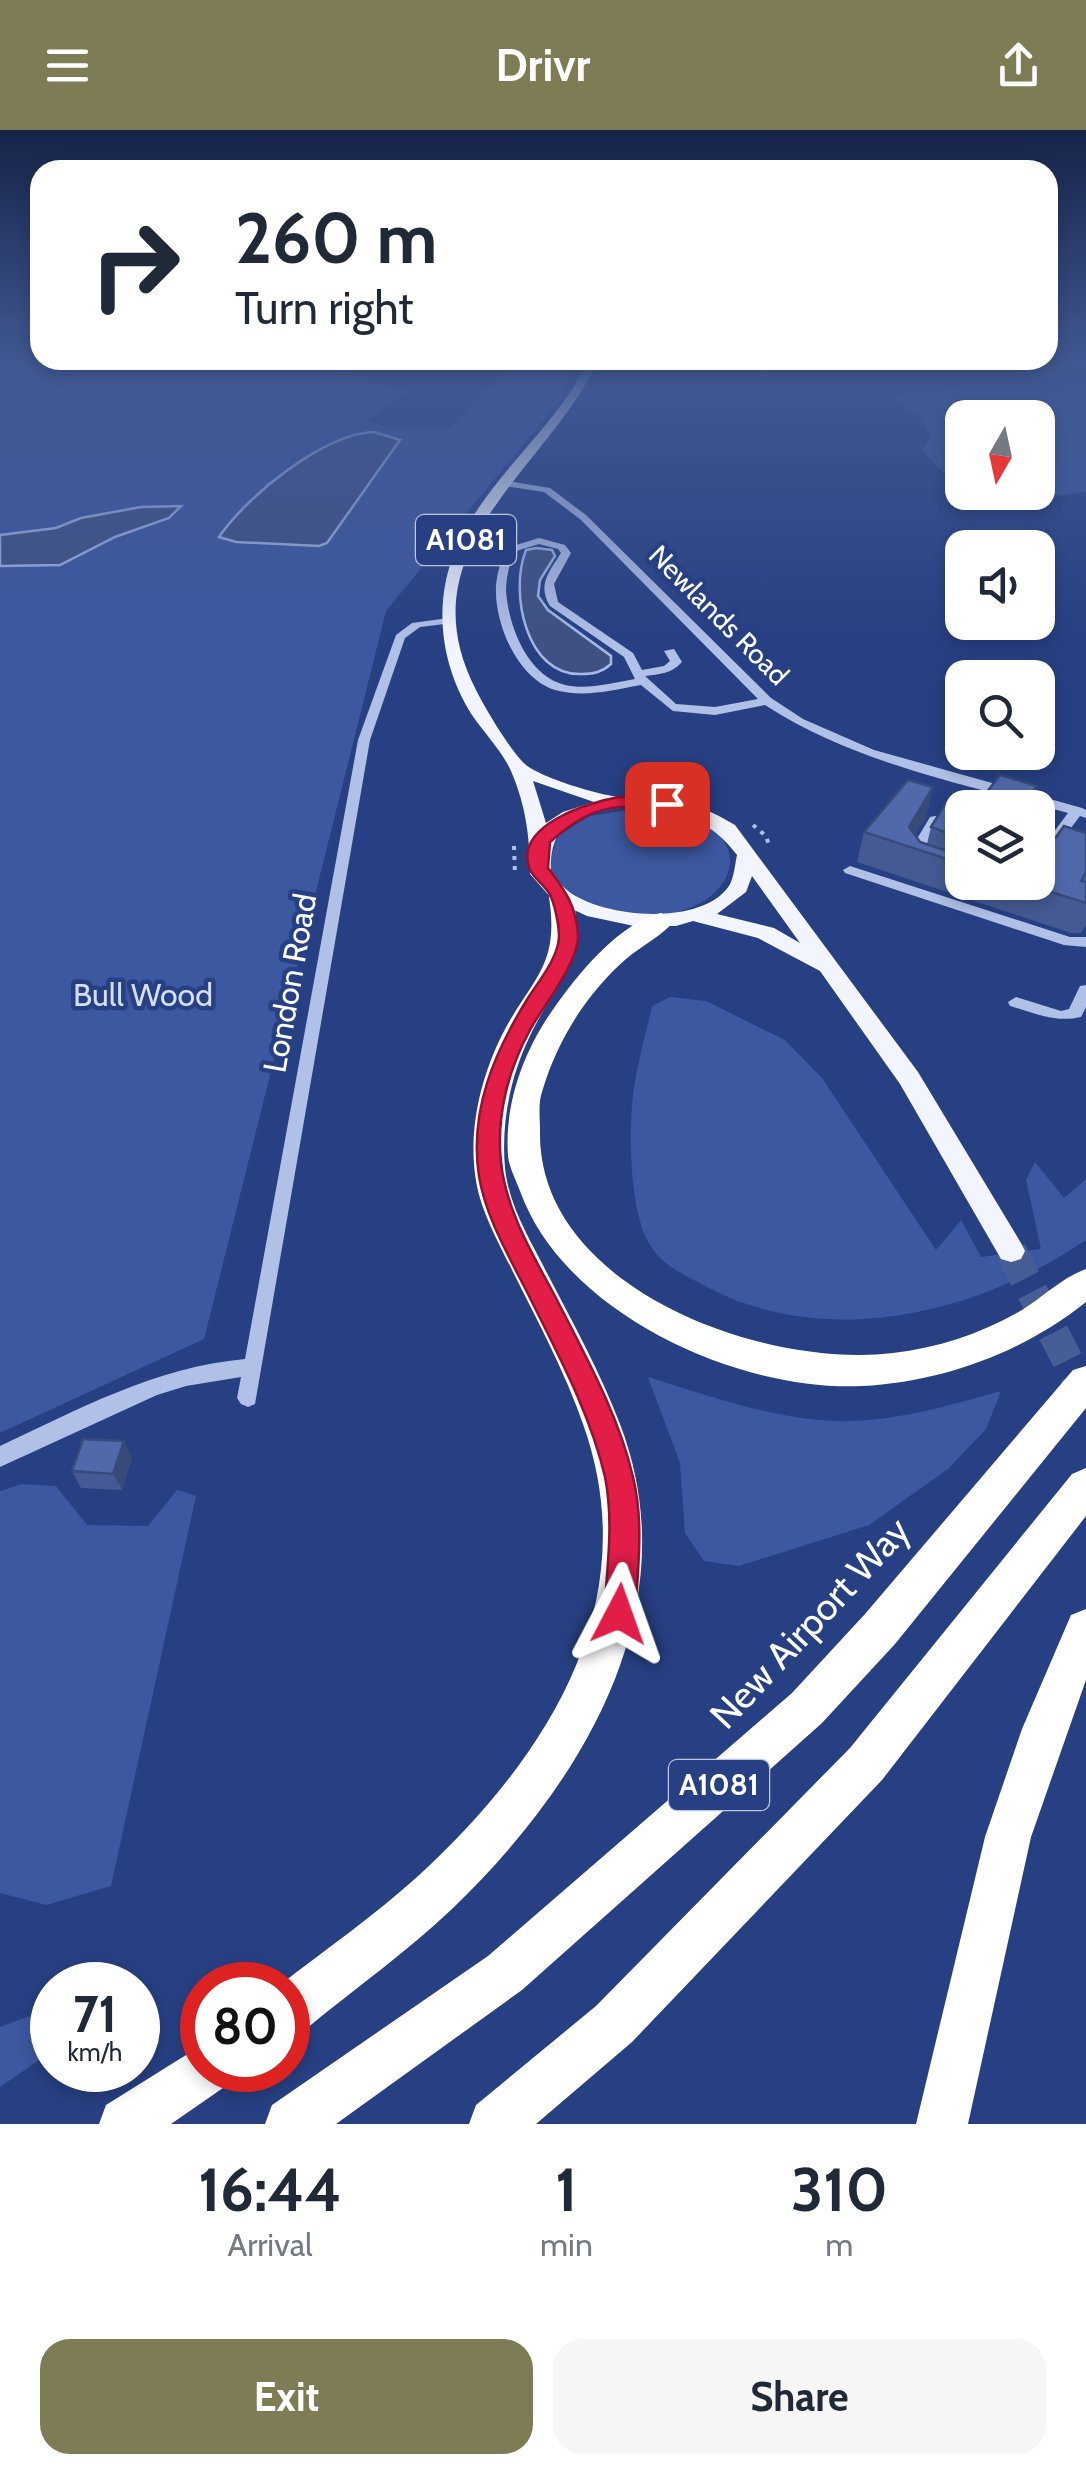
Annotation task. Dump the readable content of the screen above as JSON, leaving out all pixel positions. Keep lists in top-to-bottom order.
{
  "streets": {
    "highway": ["A1081", "New Airport Way"],
    "street": ["Newlands Road", "London Road"]
  },
  "crossings": [
    ["A1081", "Newlands Road"],
    ["A1081", "London Road"]
  ],
  "parks": ["Bull Wood"],
  "north": "bottom",
  "page": {
    "header": "Drivr",
    "turn": ["260 m", "Turn right"],
    "speed": "71 km/h",
    "limit": "80",
    "eta": [
      "16:44",
      "Arrival",
      "1",
      "min",
      "310",
      "m"
    ],
    "buttons": ["Exit", "Share"]
  }
}
